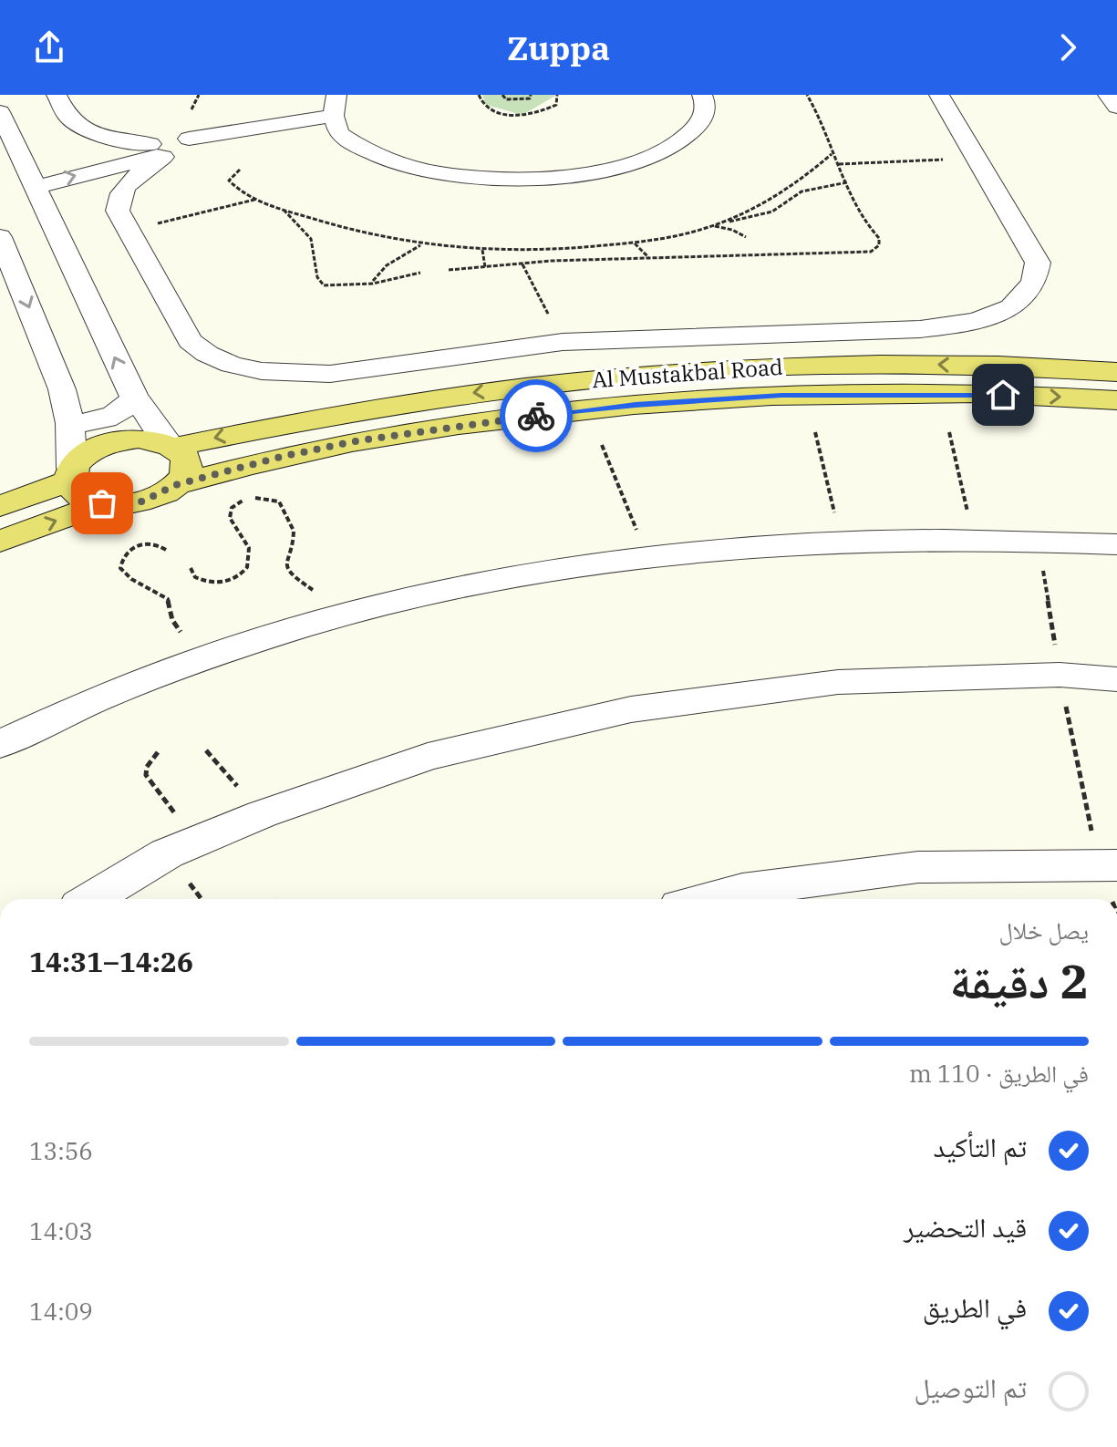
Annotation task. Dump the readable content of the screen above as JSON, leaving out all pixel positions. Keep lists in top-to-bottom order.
{
  "streets": {
    "main road": ["Al Mustakbal Road"]
  },
  "page": {
    "header": "Zuppa",
    "heading": ["2 دقيقة", "يصل خلال", "14:26–14:31"],
    "bar": "في الطريق · 110 m",
    "list": [
      ["تم التأكيد", "13:56"],
      ["قيد التحضير", "14:03"],
      ["في الطريق", "14:09"],
      "تم التوصيل"
    ]
  }
}
